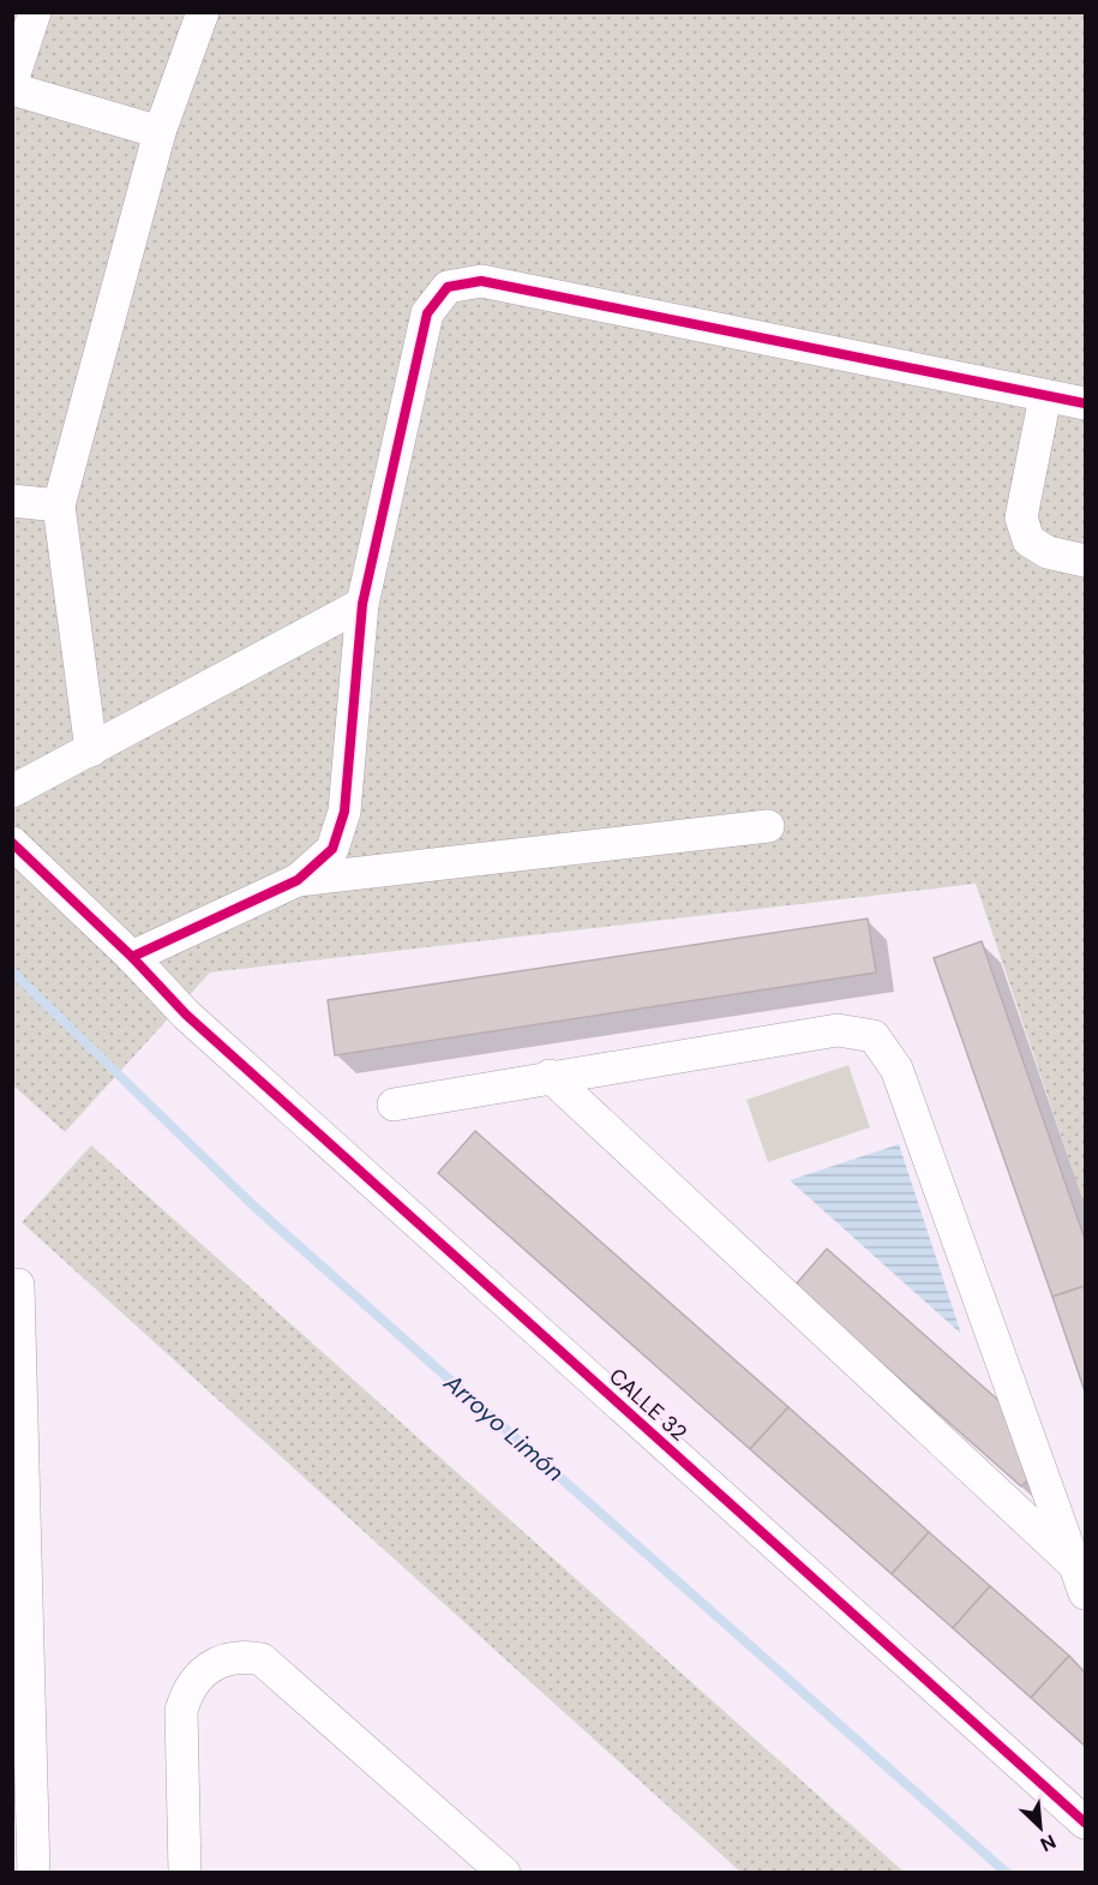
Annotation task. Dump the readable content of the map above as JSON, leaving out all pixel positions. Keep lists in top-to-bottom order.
{
  "streets": {
    "street": ["CALLE 32"]
  },
  "water": ["Arroyo Limón"],
  "north": "bottom right"
}
